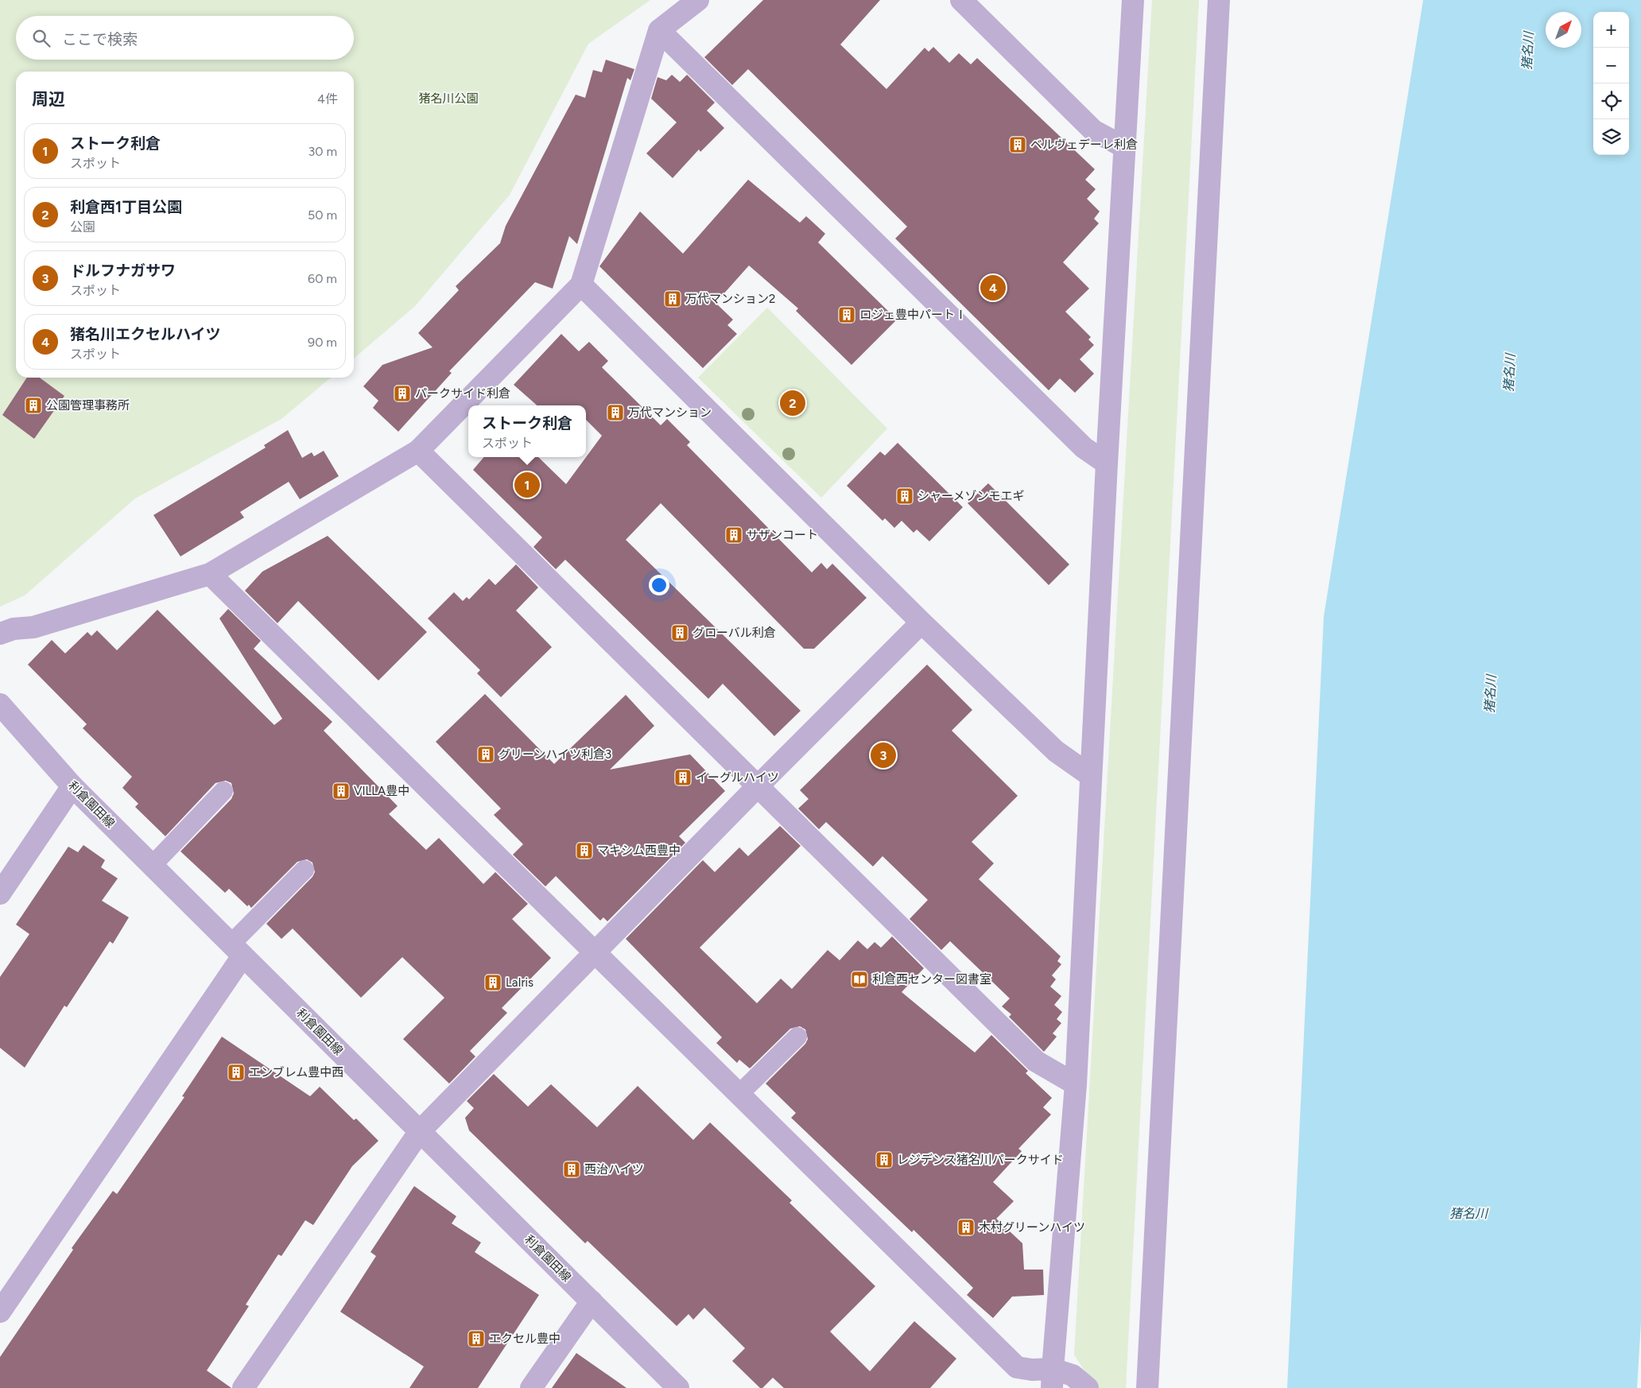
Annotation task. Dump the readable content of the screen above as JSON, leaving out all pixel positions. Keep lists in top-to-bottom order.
{
  "streets": {
    "street": ["利倉園田線"]
  },
  "water": ["猪名川"],
  "parks": ["猪名川公園"],
  "places": {
    "building": [
      "ベルヴェデーレ利倉",
      "万代マンション2",
      "ロジェ豊中パートⅠ",
      "パークサイド利倉",
      "公園管理事務所",
      "万代マンション",
      "シャーメゾンモエギ",
      "サザンコート",
      "グローバル利倉",
      "グリーンハイツ利倉3",
      "イーグルハイツ",
      "VILLA豊中",
      "マキシム西豊中",
      "LaIris",
      "エンブレム豊中西",
      "レジデンス猪名川パークサイド",
      "西治ハイツ",
      "木村グリーンハイツ",
      "エクセル豊中"
    ],
    "library": ["利倉西センター図書室"]
  },
  "north": "top right",
  "page": {
    "map_buttons": ["+", "−"],
    "search": "ここで検索",
    "heading": ["周辺", "4件"],
    "list": [
      {
        "mark": "1",
        "name": "ストーク利倉",
        "note": "スポット",
        "value": "30 m"
      },
      {
        "mark": "2",
        "name": "利倉西1丁目公園",
        "note": "公園",
        "value": "50 m"
      },
      {
        "mark": "3",
        "name": "ドルフナガサワ",
        "note": "スポット",
        "value": "60 m"
      },
      {
        "mark": "4",
        "name": "猪名川エクセルハイツ",
        "note": "スポット",
        "value": "90 m"
      }
    ],
    "pins": [
      "4",
      "2",
      "1",
      "3"
    ],
    "popup": ["ストーク利倉", "スポット"]
  }
}
